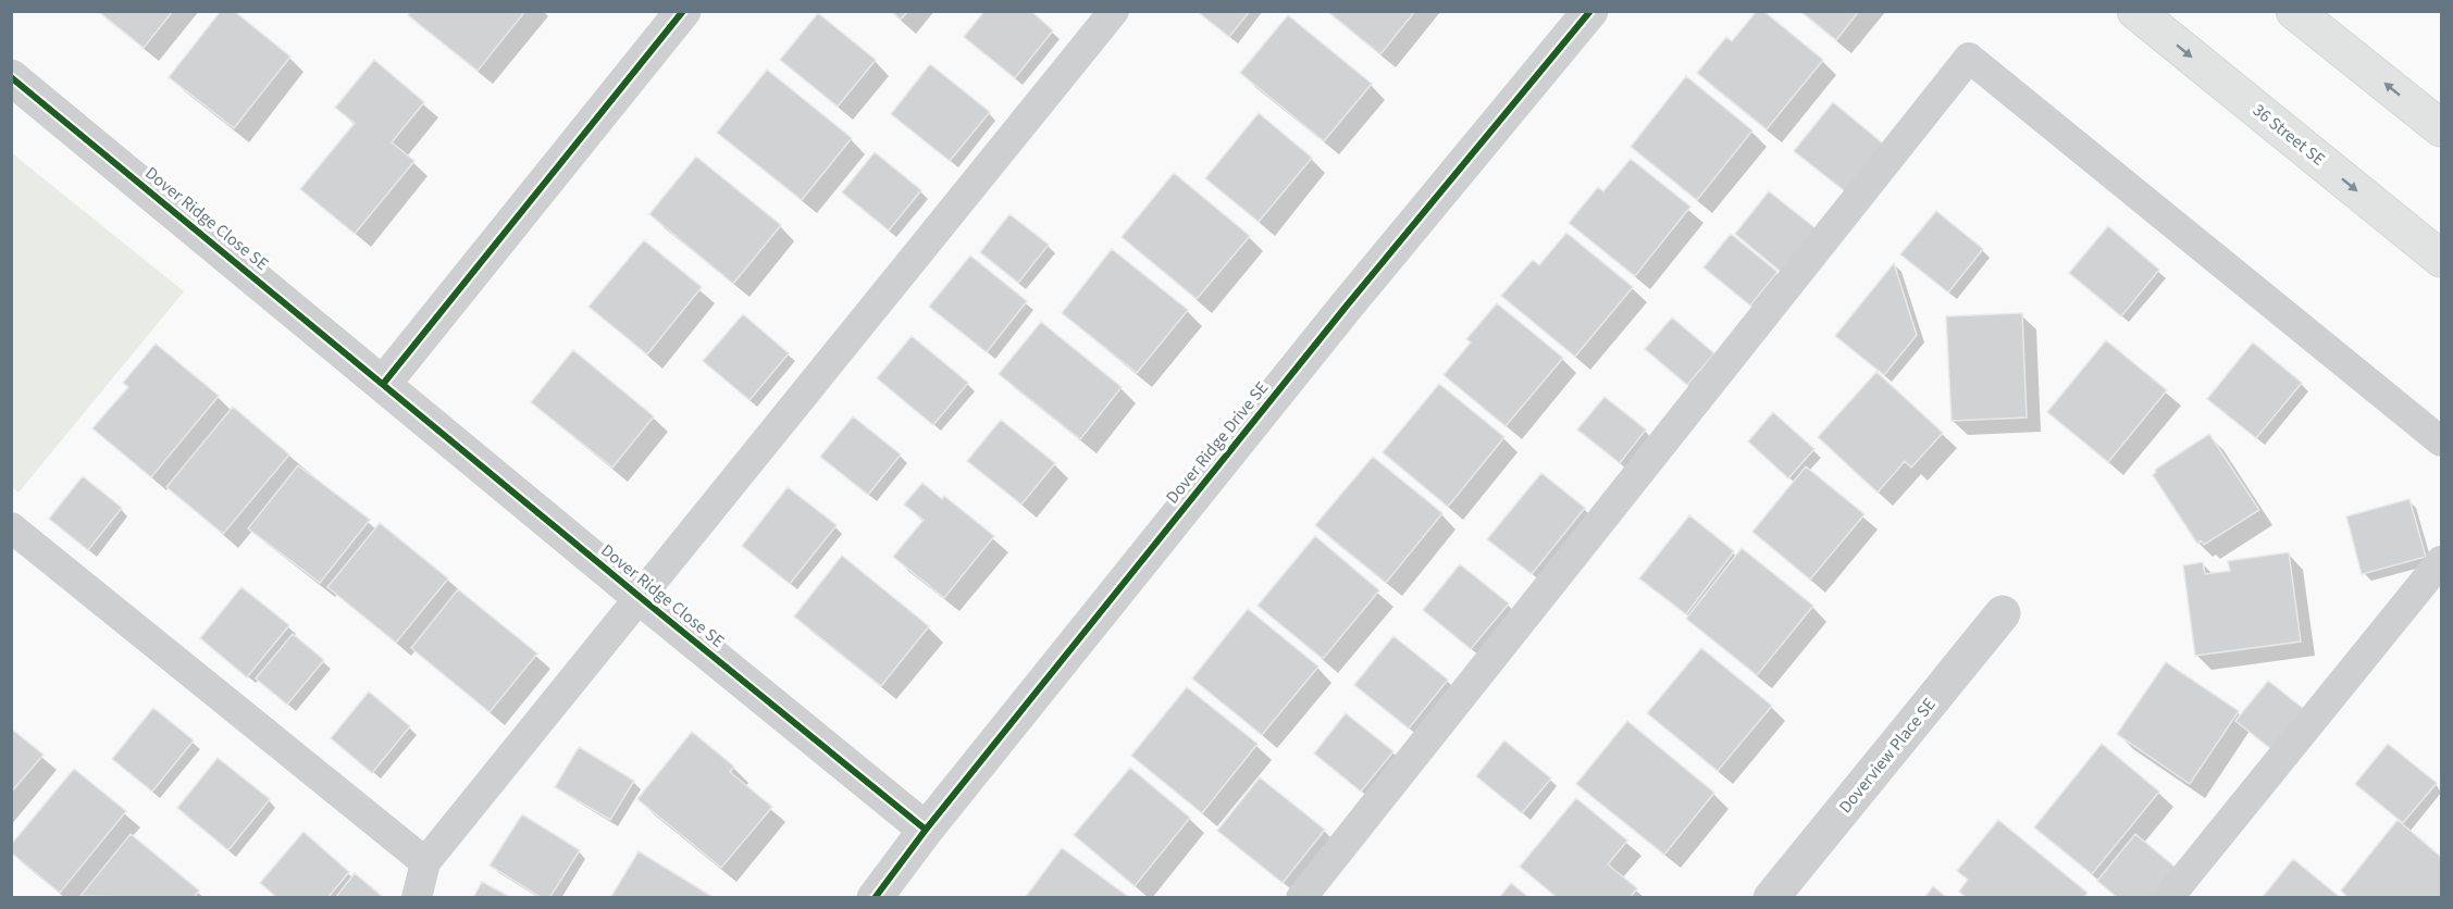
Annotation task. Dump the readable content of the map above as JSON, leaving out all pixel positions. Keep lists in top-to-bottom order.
{
  "streets": {
    "main road": ["36 Street SE"],
    "street": ["Dover Ridge Close SE", "Dover Ridge Drive SE", "Doverview Place SE"]
  },
  "crossings": [
    ["Dover Ridge Close SE", "Dover Ridge Drive SE"]
  ]
}
